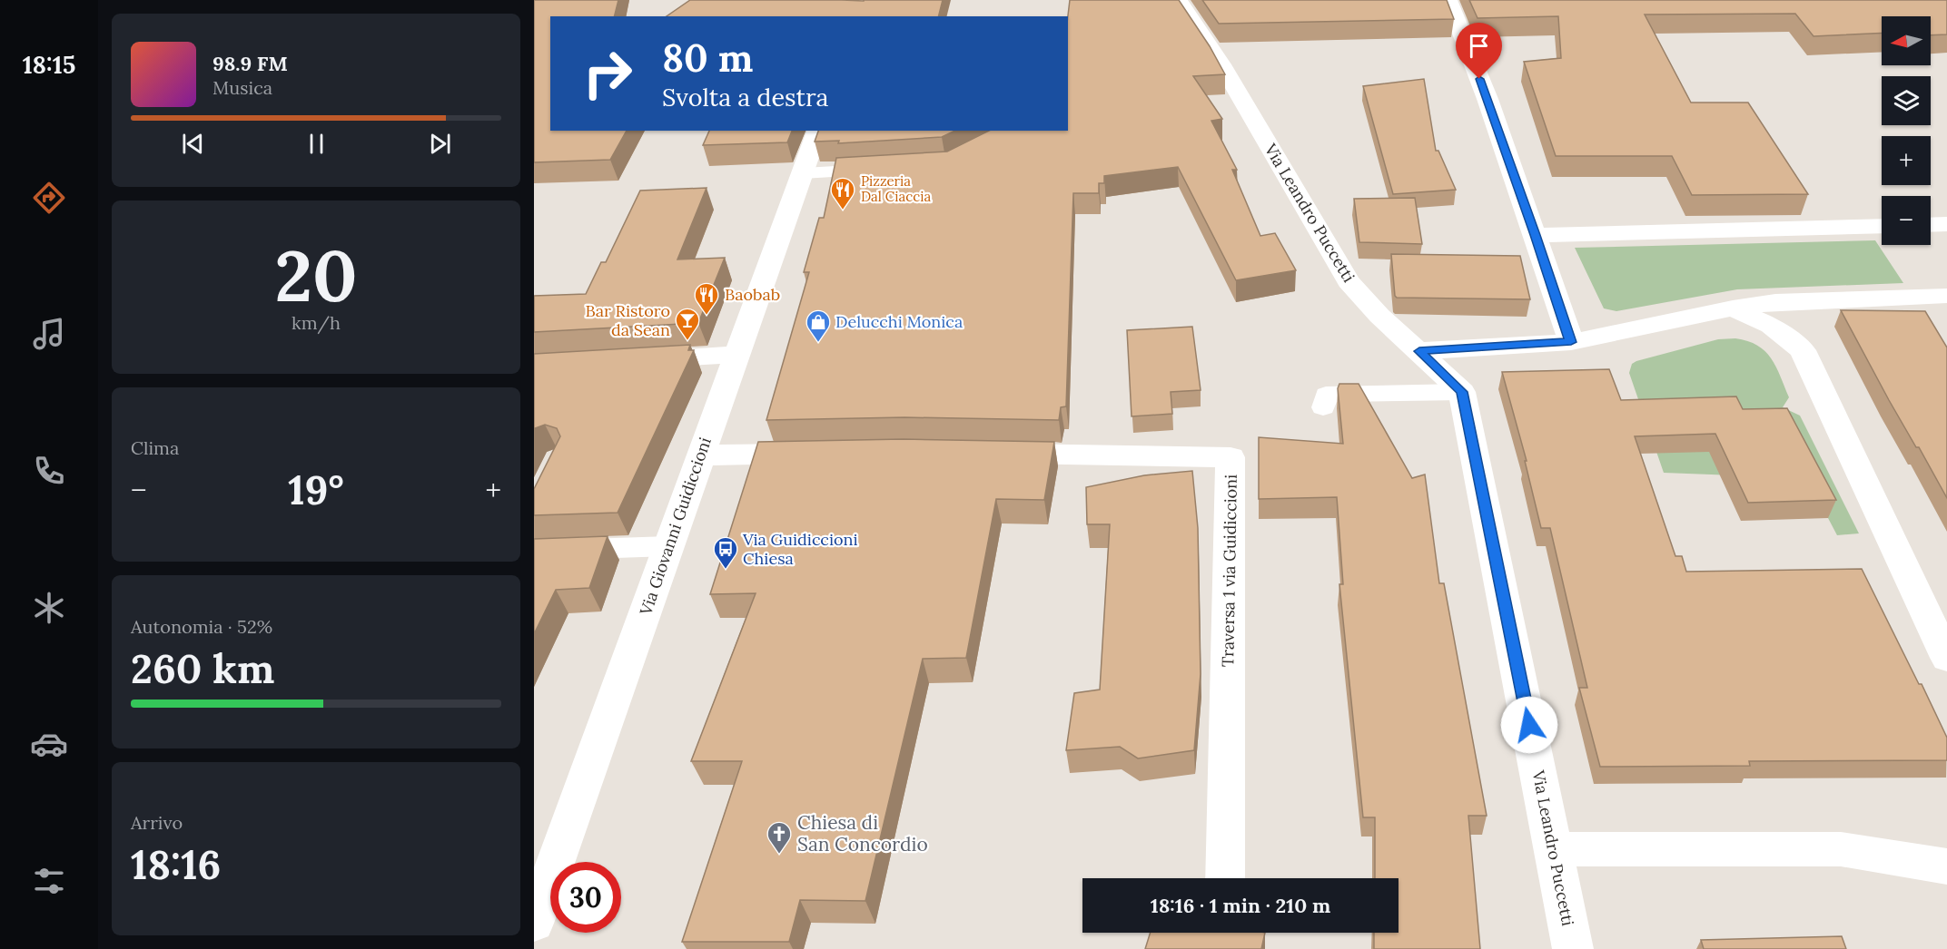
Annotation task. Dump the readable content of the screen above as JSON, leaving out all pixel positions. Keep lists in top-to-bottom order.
{
  "streets": {
    "street": ["Via Leandro Puccetti", "Via Giovanni Guidiccioni", "Traversa 1 via Guidiccioni"]
  },
  "places": {
    "restaurant": ["Pizzeria Dal Ciaccia", "Baobab"],
    "bar": ["Bar Ristoro da Sean"],
    "shop": ["Delucchi Monica"],
    "bus stop": ["Via Guidiccioni Chiesa"],
    "church": ["Chiesa di San Concordio"]
  },
  "north": "left",
  "page": {
    "tabs": "18:15",
    "map_buttons": ["+", "−"],
    "turn": ["80 m", "Svolta a destra"],
    "song": ["98.9 FM", "Musica"],
    "tile": [
      ["20", "km/h"],
      "Clima",
      ["Autonomia · 52%", "260 km"],
      ["Arrivo", "18:16"]
    ],
    "heat": ["−", "19°", "+"],
    "limit": "30",
    "trip": "18:16 · 1 min · 210 m"
  }
}
